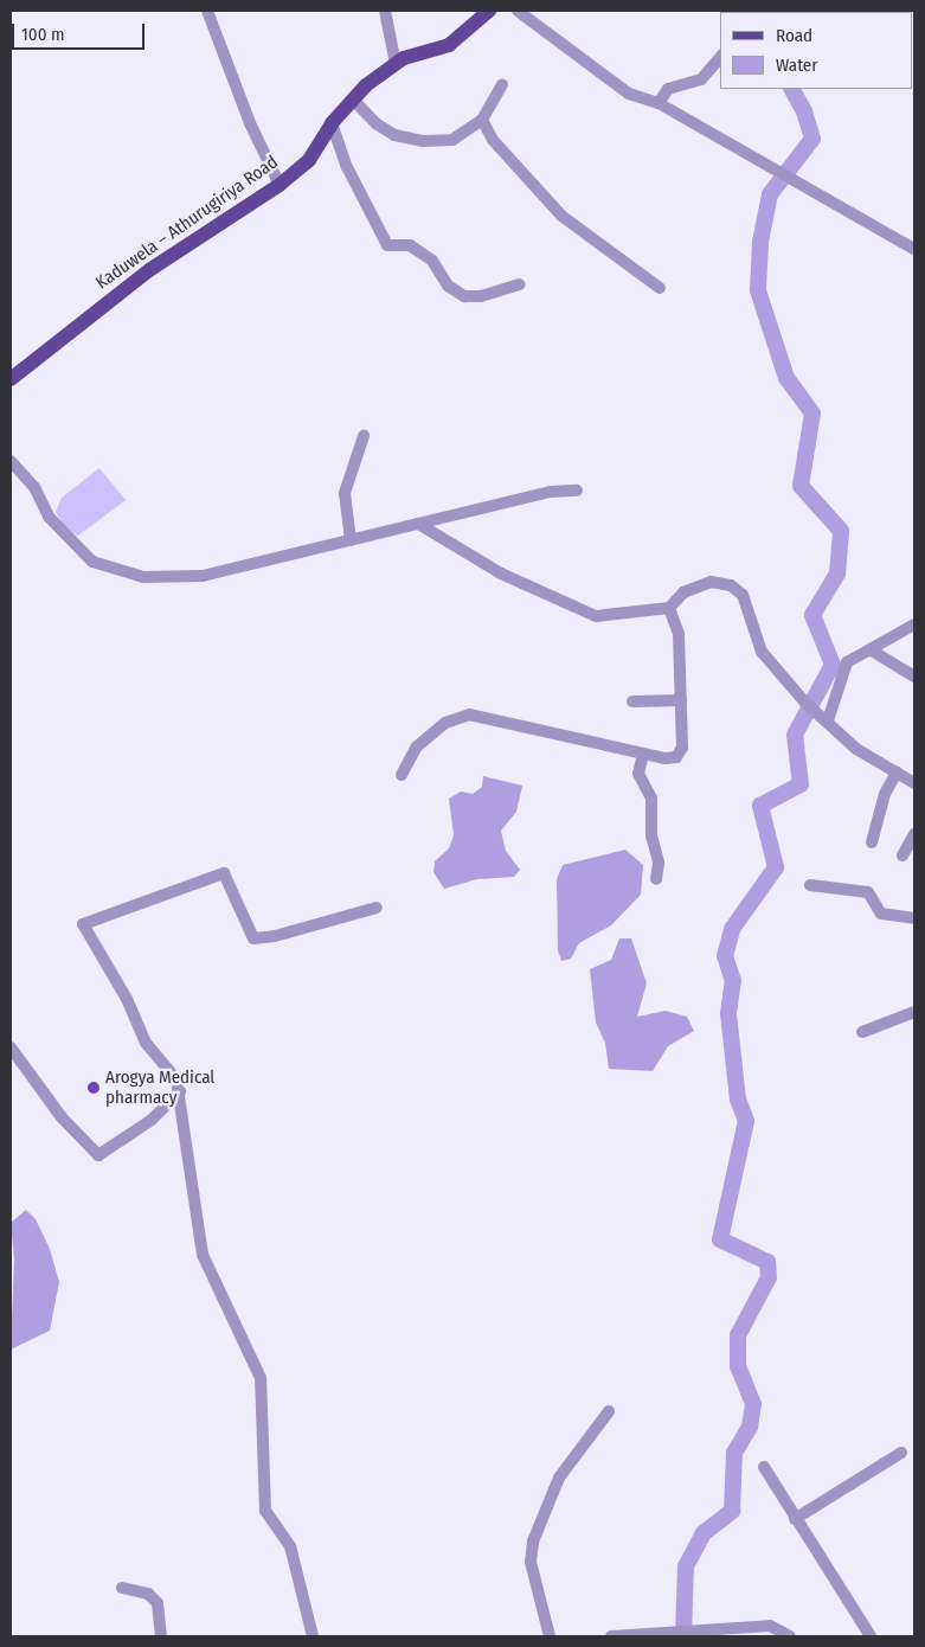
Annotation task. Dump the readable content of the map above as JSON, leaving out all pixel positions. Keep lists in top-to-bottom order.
{
  "streets": {
    "main road": ["Kaduwela – Athurugiriya Road"]
  },
  "places": ["Arogya Medical pharmacy"],
  "legend": ["Road", "Water"],
  "scale_bar": "100 m"
}
